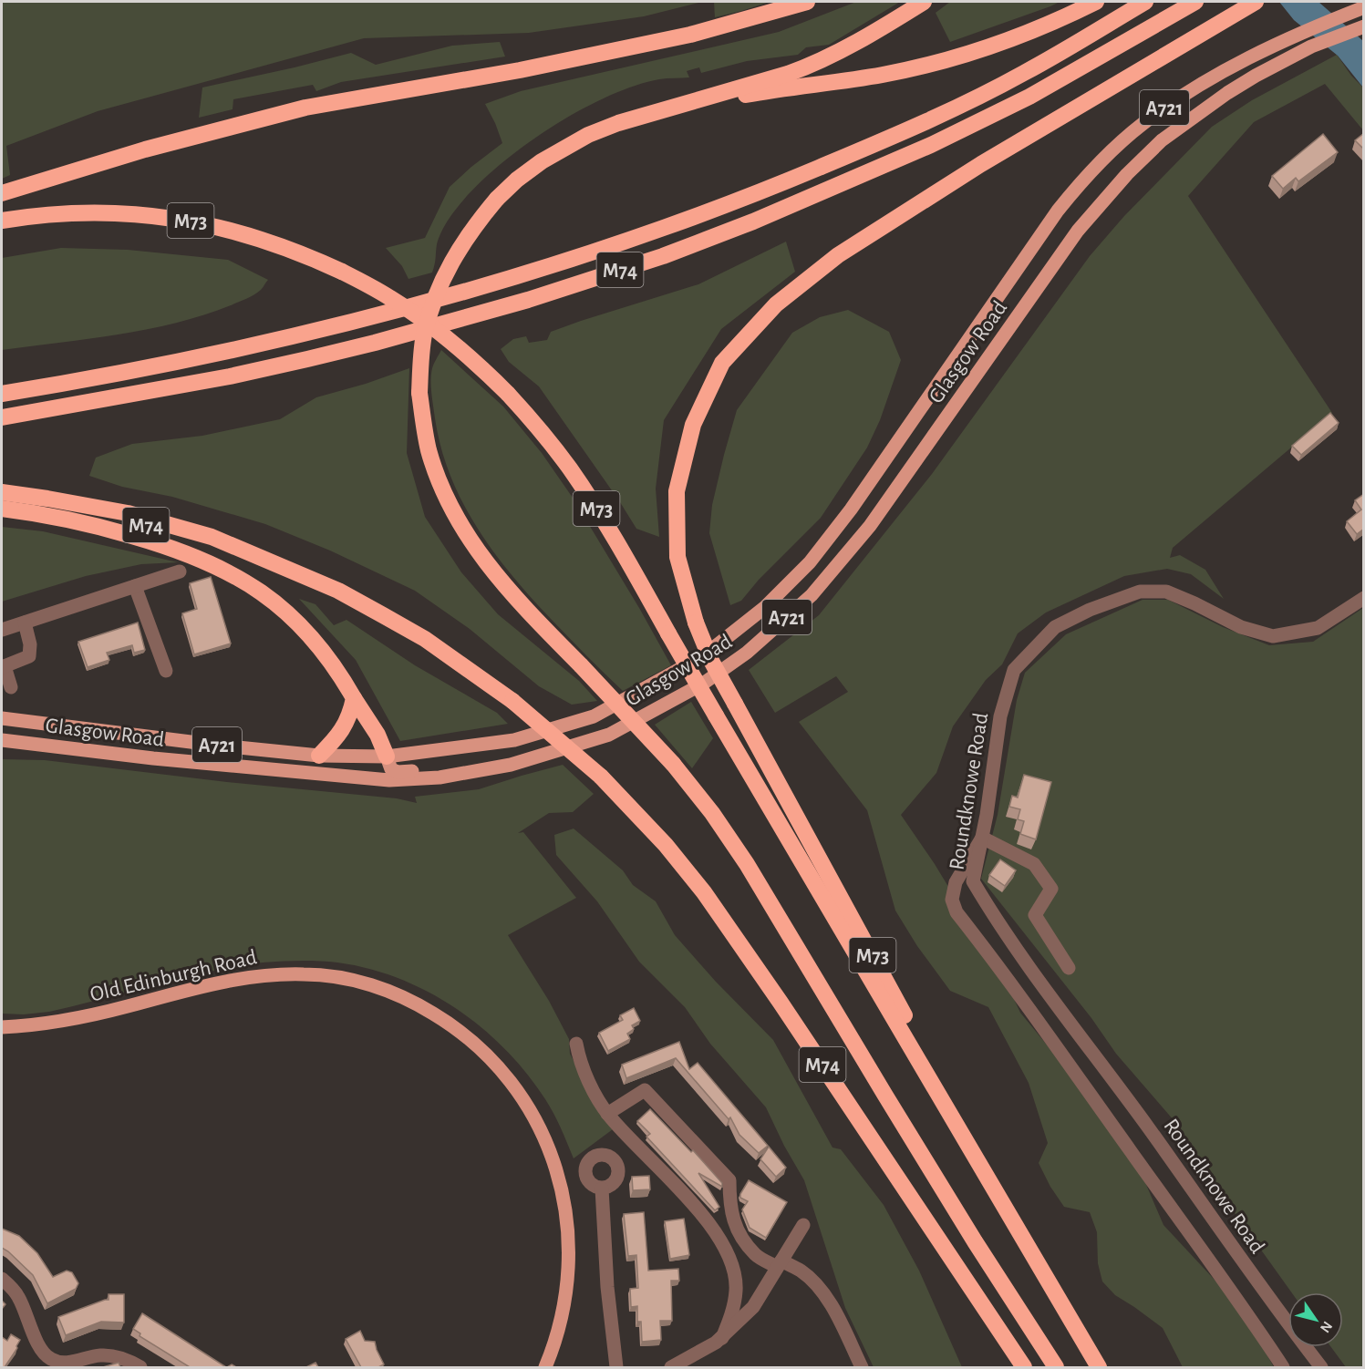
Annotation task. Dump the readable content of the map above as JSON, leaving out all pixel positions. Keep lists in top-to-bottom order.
{
  "streets": {
    "highway": ["M73", "M74"],
    "main road": ["A721", "Glasgow Road", "Old Edinburgh Road"],
    "street": ["Roundknowe Road"]
  },
  "north": "bottom right"
}
